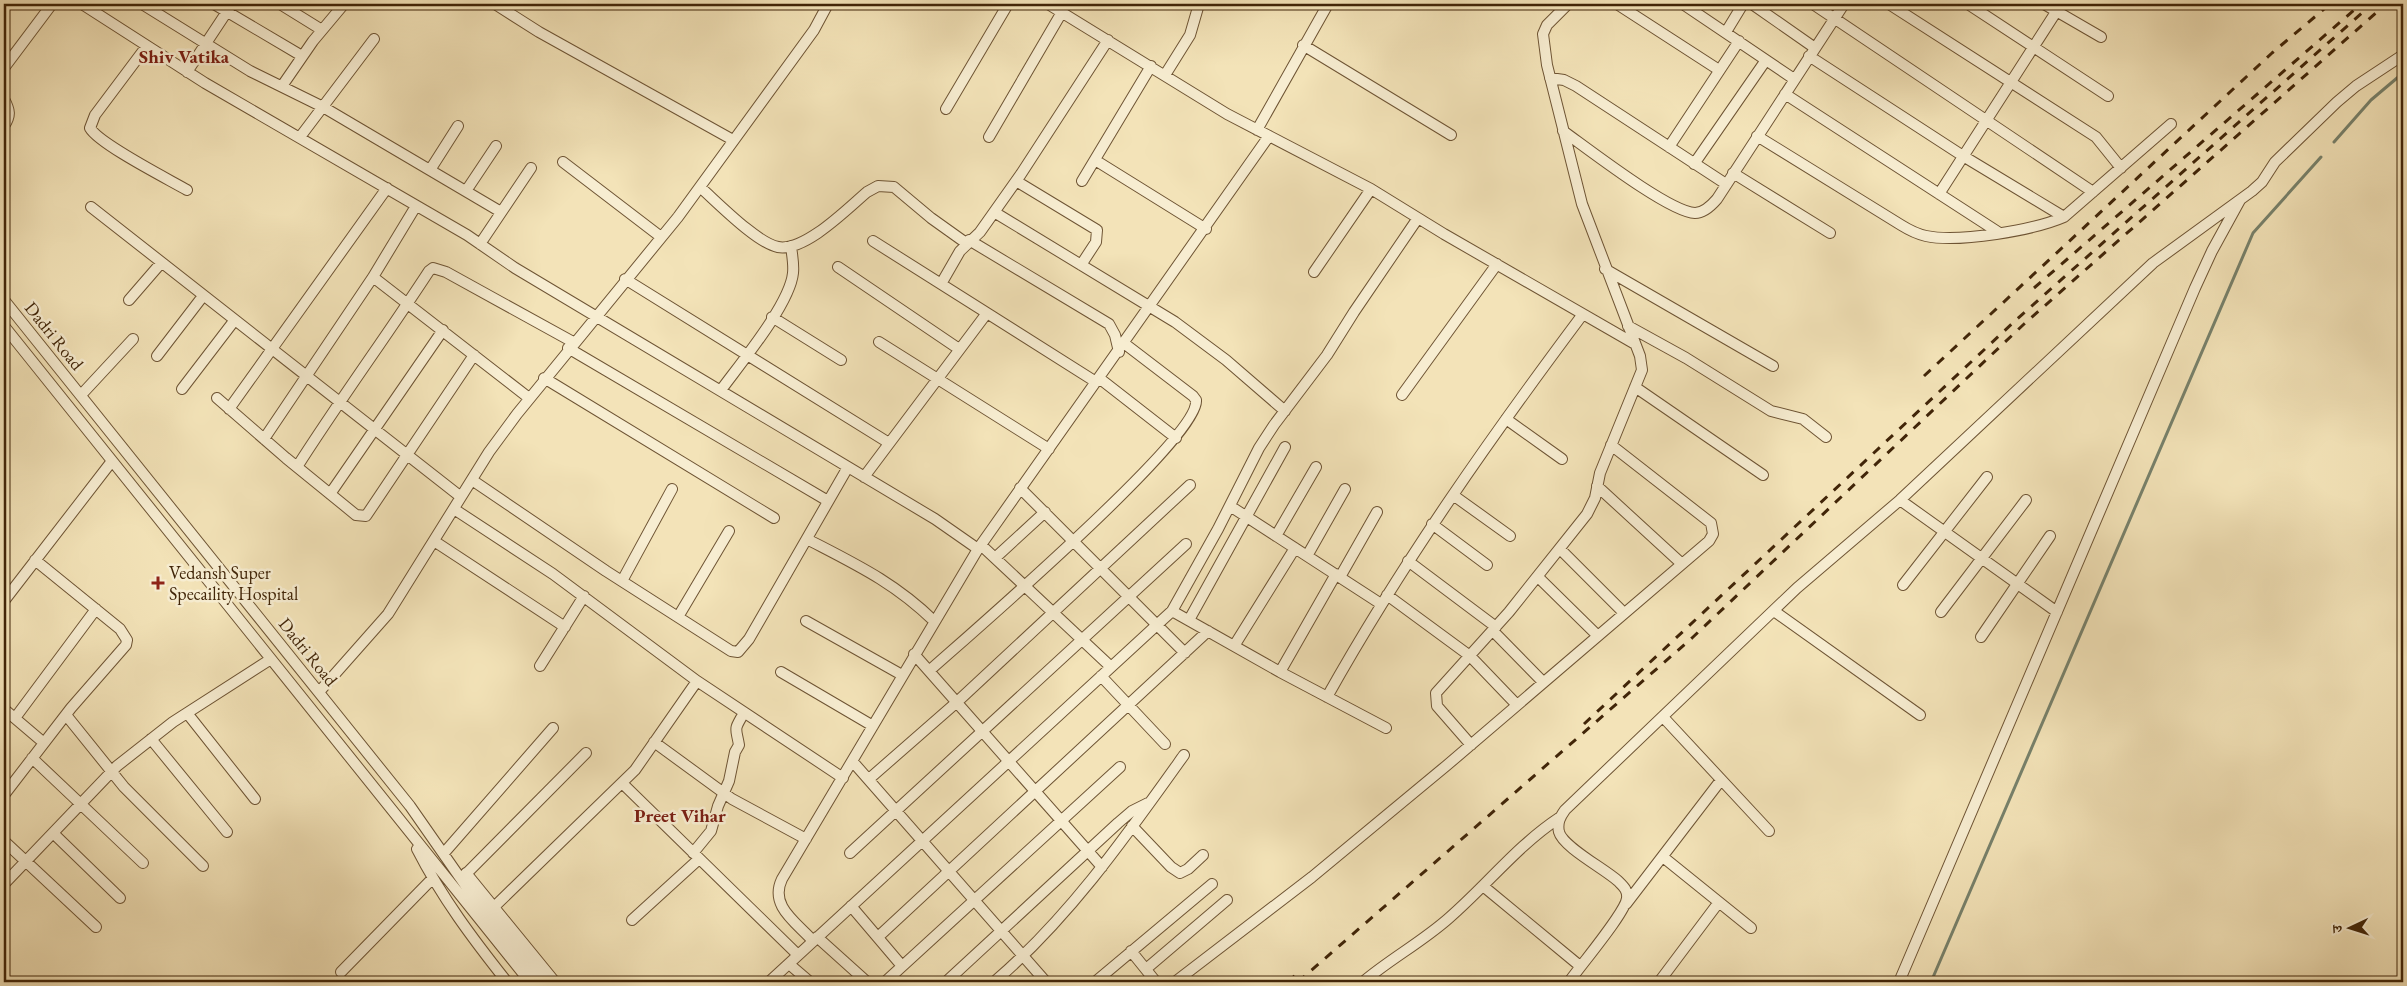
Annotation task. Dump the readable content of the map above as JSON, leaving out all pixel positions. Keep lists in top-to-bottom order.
{
  "streets": {
    "street": ["Dadri Road"]
  },
  "districts": ["Shiv Vatika", "Preet Vihar"],
  "places": {
    "health": ["Vedansh Super Specaility Hospital"]
  },
  "north": "left"
}
